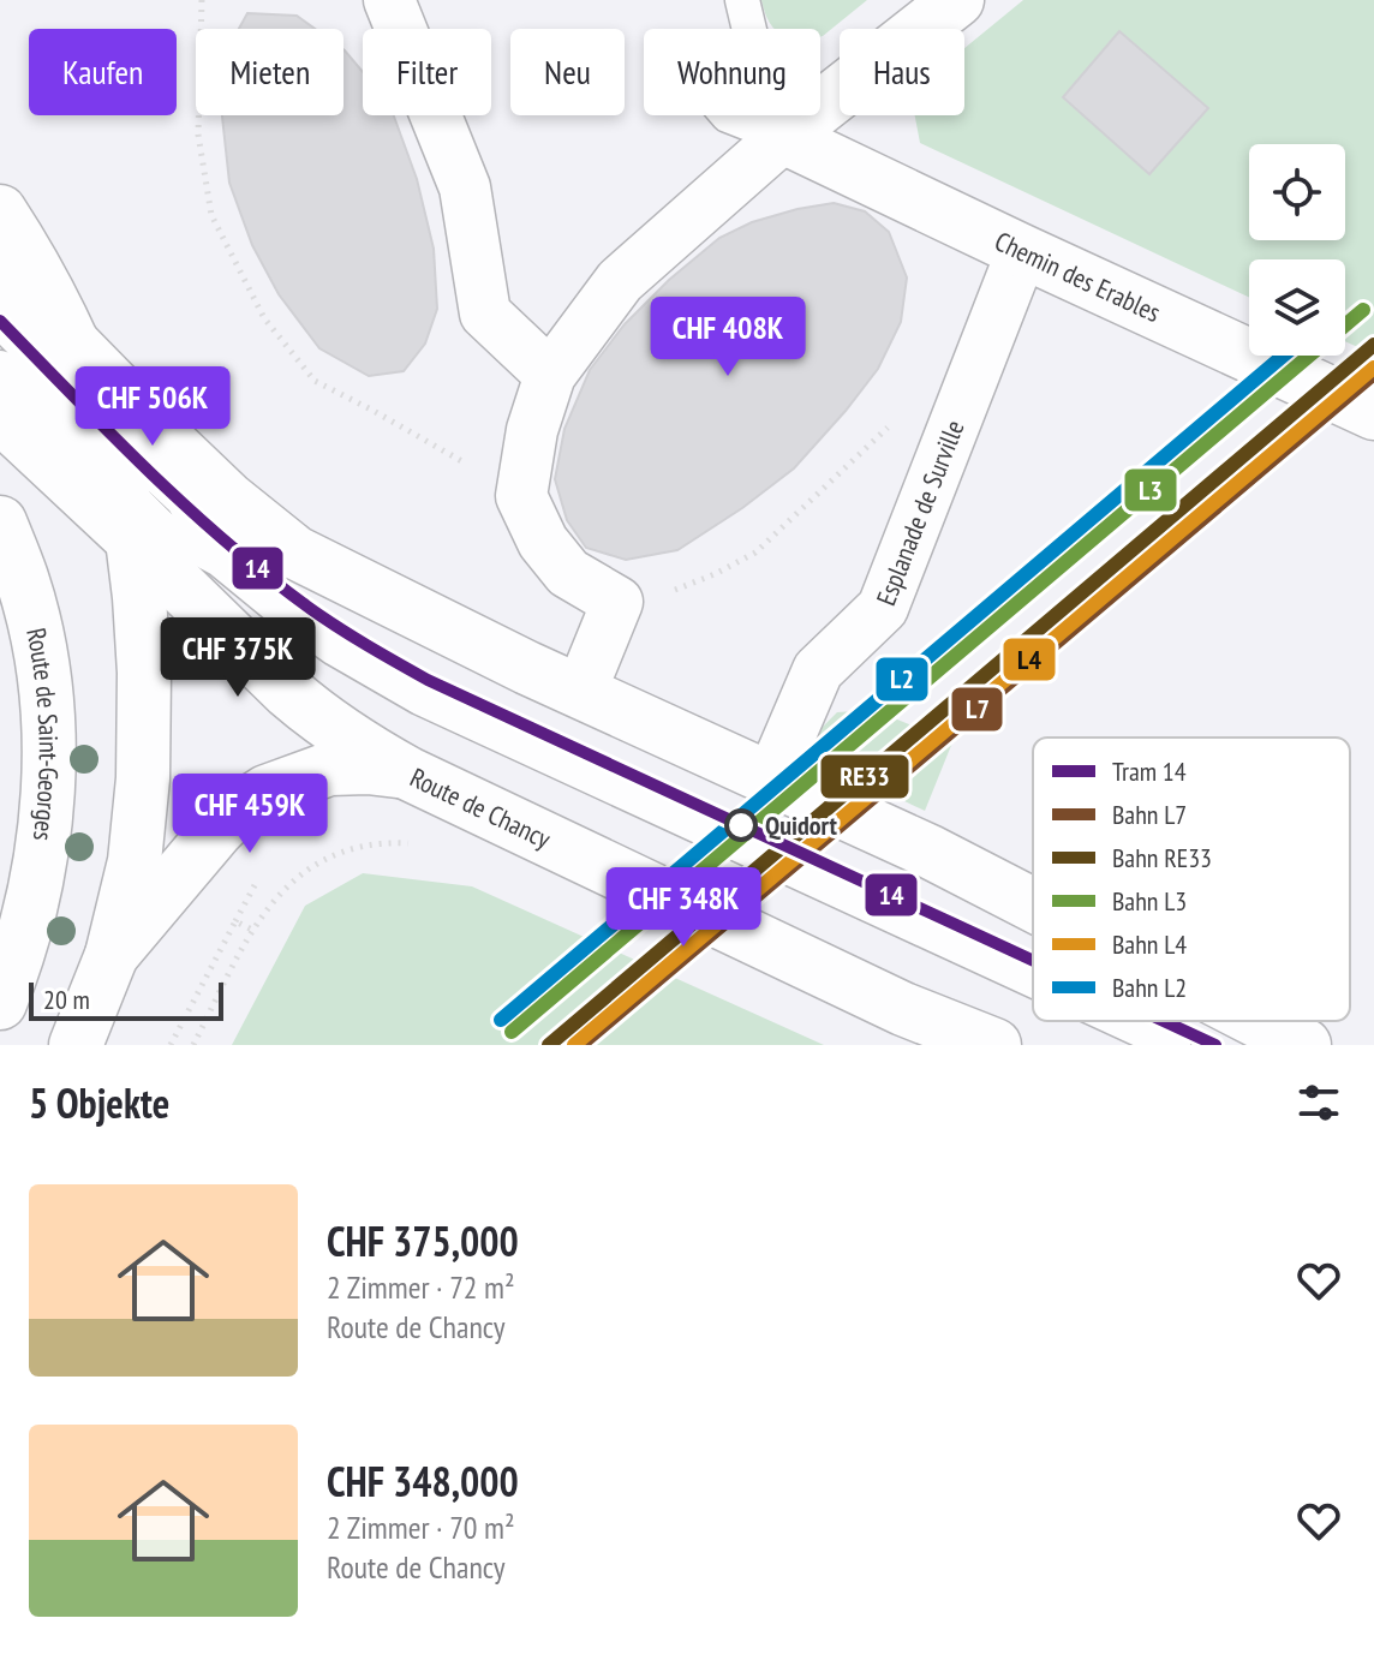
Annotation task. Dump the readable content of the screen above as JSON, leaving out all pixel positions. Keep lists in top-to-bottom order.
{
  "streets": {
    "main road": ["Chemin des Erables", "Route de Saint-Georges", "Route de Chancy"],
    "street": ["Esplanade de Surville"]
  },
  "crossings": [
    ["Chemin des Erables", "Esplanade de Surville"]
  ],
  "places": ["Quidort"],
  "lines": [
    "rail line L3",
    "tram line 14",
    "rail line RE33",
    "rail line L2",
    "rail line L4",
    "rail line L7"
  ],
  "legend": [
    "Tram 14",
    "Bahn L7",
    "Bahn RE33",
    "Bahn L3",
    "Bahn L4",
    "Bahn L2"
  ],
  "scale_bar": "20 m",
  "page": {
    "chip": [
      "Kaufen",
      "Mieten",
      "Filter",
      "Neu",
      "Wohnung",
      "Haus"
    ],
    "price": [
      "CHF 408K",
      "CHF 506K",
      "CHF 375K",
      "CHF 459K",
      "CHF 348K"
    ],
    "scale": "20 m",
    "heading": "5 Objekte",
    "list": [
      {
        "name": "CHF 375,000",
        "note": "2 Zimmer · 72 m² · Route de Chancy"
      },
      {
        "name": "CHF 348,000",
        "note": "2 Zimmer · 70 m² · Route de Chancy"
      }
    ]
  }
}
